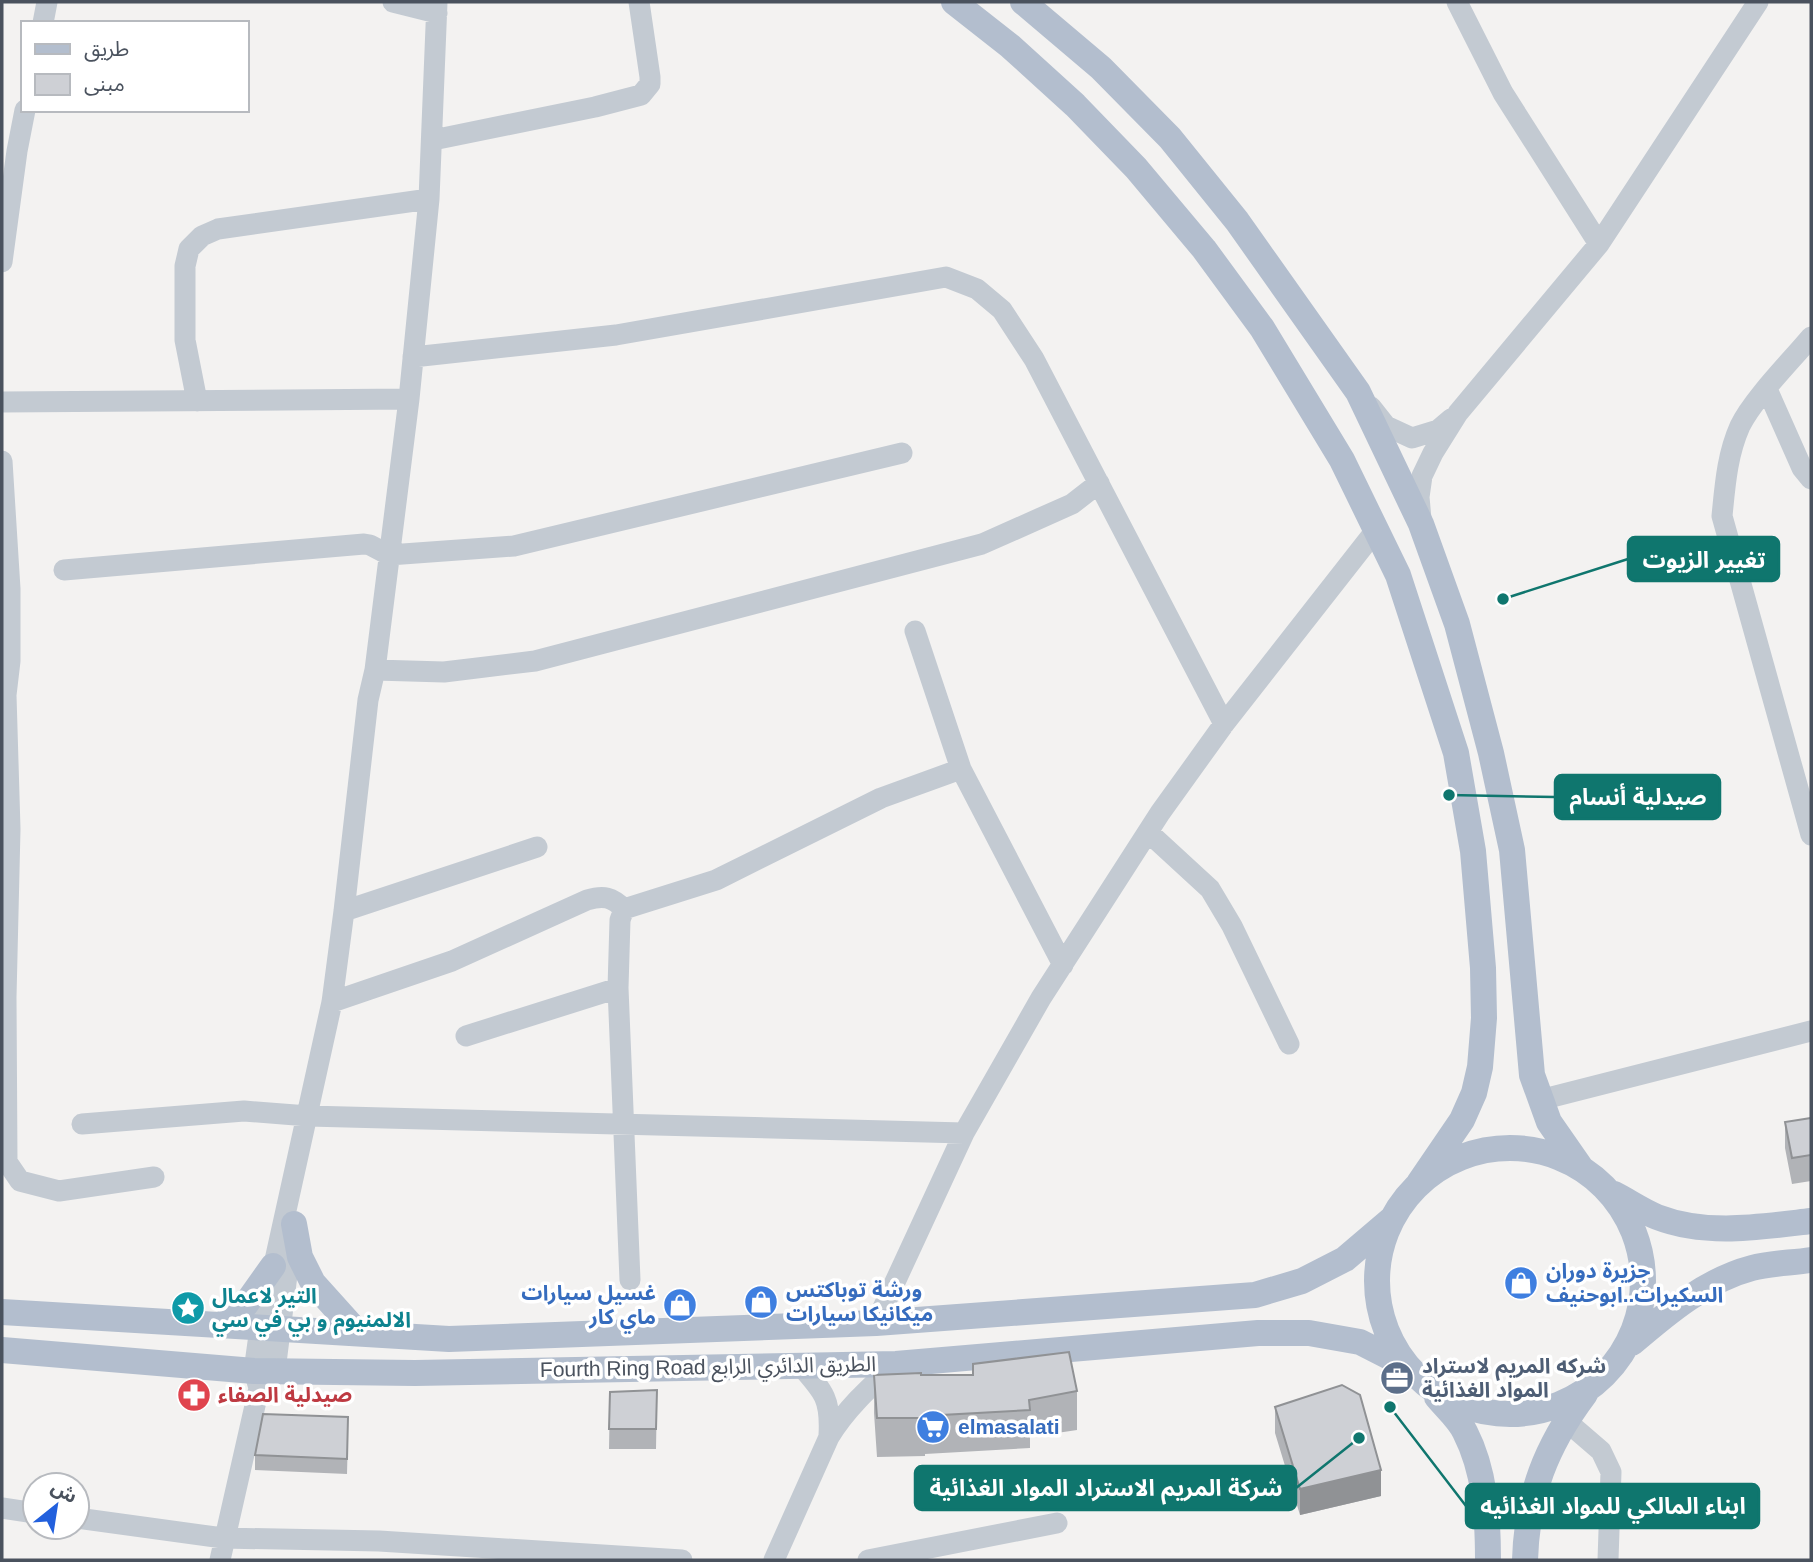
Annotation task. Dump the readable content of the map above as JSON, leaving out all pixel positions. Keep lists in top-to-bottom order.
{
  "streets": {
    "main road": ["Fourth Ring Road الطريق الدائري الرابع"]
  },
  "places": {
    "other": [
      "تغيير الزيوت",
      "صيدلية أنسام",
      "ابناء المالكي للمواد الغذائيه",
      "شركة المريم الاستراد المواد الغذائية"
    ],
    "shop": ["جزيرة دوران السكيرات..ابوحنيف", "ورشة توباكتس ميكانيكا سيارات", "غسيل سيارات ماي كار"],
    "place": ["التير لاعمال الالمنيوم و بي في سي"],
    "office": ["شركه المريم لاستراد المواد الغذائية"],
    "pharmacy": ["صيدلية الصفاء"],
    "supermarket": ["elmasalati"]
  },
  "legend": ["طريق", "مبنى"],
  "north": "top right"
}
